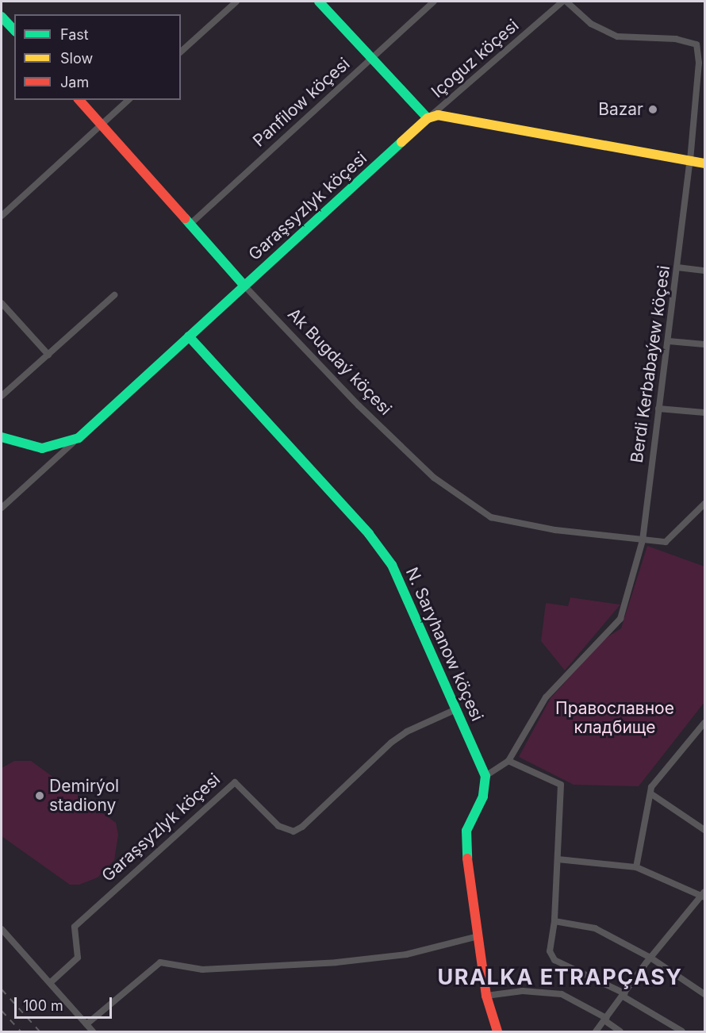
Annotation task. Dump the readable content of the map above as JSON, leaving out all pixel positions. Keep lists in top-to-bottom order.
{
  "streets": {
    "main road": ["Garaşsyzlyk köçesi", "Ak Bugdaý köçesi", "N. Saryhanow köçesi"],
    "street": ["Içoguz köçesi", "Panfilow köçesi", "Berdi Kerbabaýew köçesi"]
  },
  "crossings": [
    ["Içoguz köçesi", "Garaşsyzlyk köçesi"],
    ["Panfilow köçesi", "Ak Bugdaý köçesi"],
    ["Garaşsyzlyk köçesi", "Ak Bugdaý köçesi"],
    ["Garaşsyzlyk köçesi", "N. Saryhanow köçesi"],
    ["Ak Bugdaý köçesi", "Berdi Kerbabaýew köçesi"],
    ["Berdi Kerbabaýew köçesi", "N. Saryhanow köçesi"]
  ],
  "districts": ["URALKA ETRAPÇASY"],
  "parks": ["Православное кладбище"],
  "places": ["Bazar", "Demirýol stadiony"],
  "legend": ["Fast", "Slow", "Jam"],
  "scale_bar": "100 m"
}
